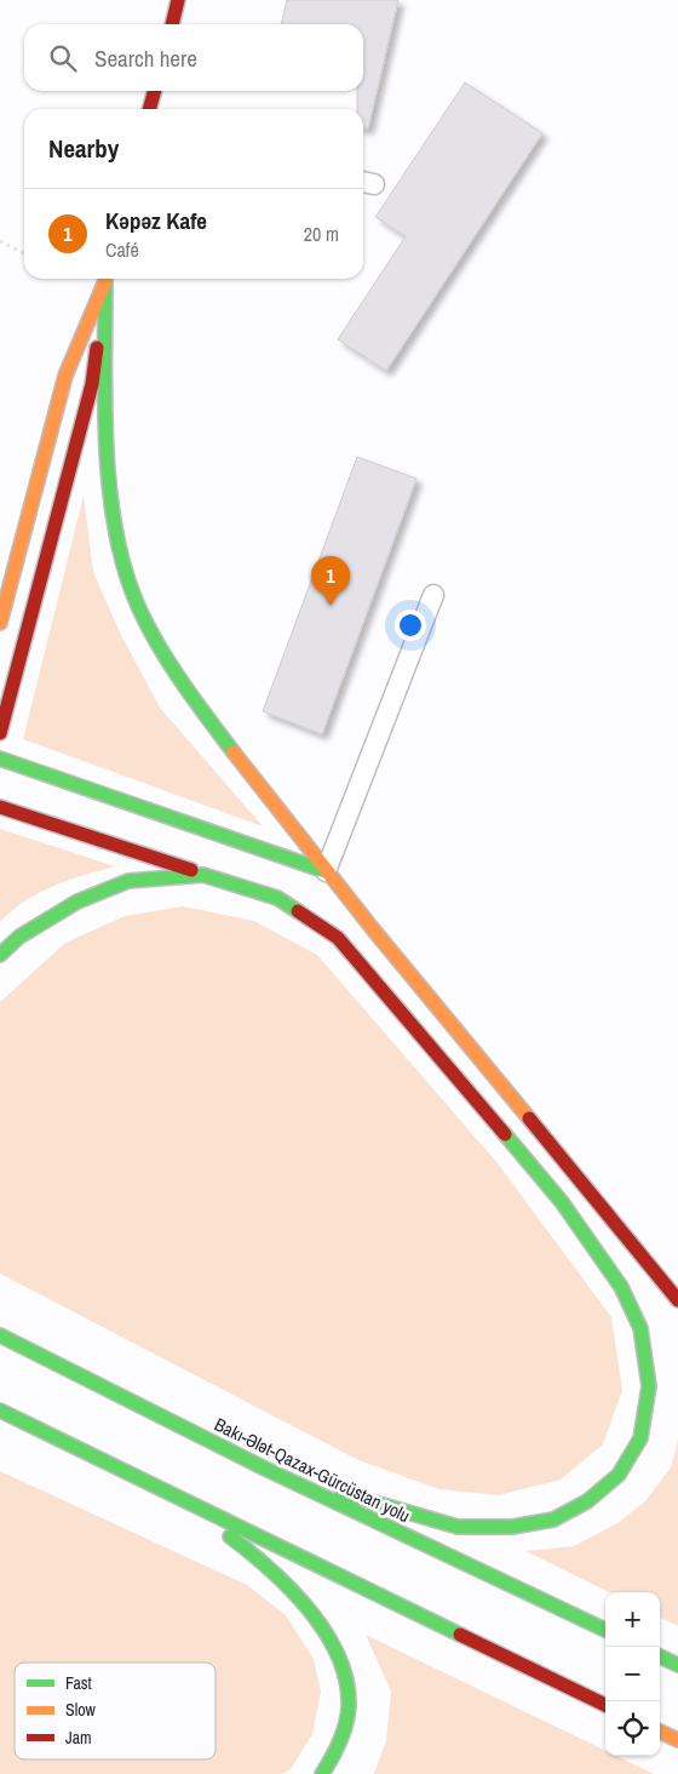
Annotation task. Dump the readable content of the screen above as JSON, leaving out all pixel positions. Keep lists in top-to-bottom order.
{
  "streets": {
    "main road": ["Bakı-Ələt-Qazax-Gürcüstan yolu"]
  },
  "legend": ["Fast", "Slow", "Jam"],
  "page": {
    "search": "Search here",
    "heading": "Nearby",
    "list": [
      {
        "mark": "1",
        "name": "Kəpəz Kafe",
        "note": "Café",
        "value": "20 m"
      }
    ],
    "pins": "1",
    "map_buttons": ["+", "−"]
  }
}
